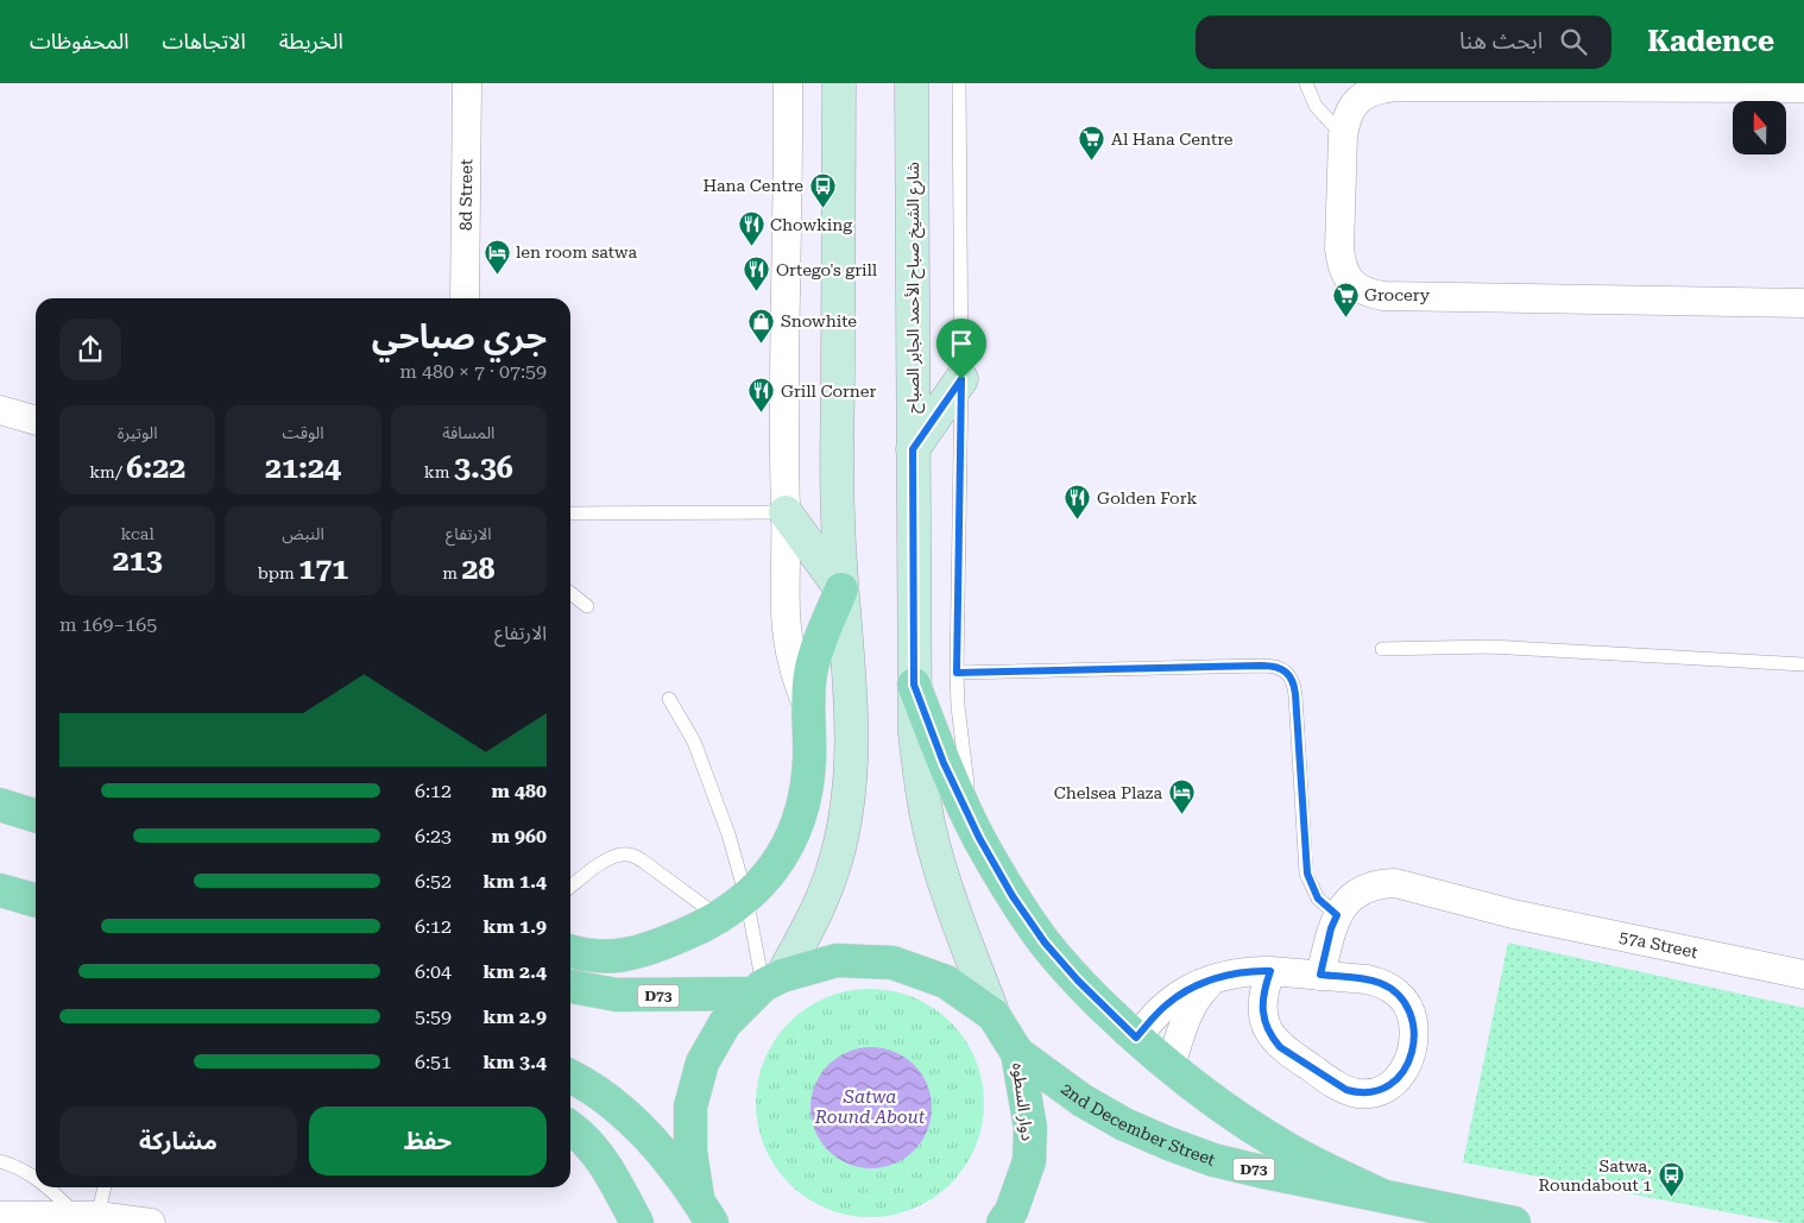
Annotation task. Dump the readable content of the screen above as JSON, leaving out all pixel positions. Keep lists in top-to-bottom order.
{
  "streets": {
    "main road": [
      "شارع الشيخ صباح الأحمد الجابر الصباح",
      "D73",
      "دوار السطوه",
      "2nd December Street"
    ],
    "street": ["8d Street", "57a Street"]
  },
  "crossings": [
    ["شارع الشيخ صباح الأحمد الجابر الصباح", "دوار السطوه"],
    ["D73", "دوار السطوه"],
    ["دوار السطوه", "2nd December Street"]
  ],
  "water": ["Satwa Round About"],
  "places": {
    "supermarket": ["Al Hana Centre", "Grocery"],
    "bus stop": ["Hana Centre", "Satwa, Roundabout 1"],
    "restaurant": [
      "Chowking",
      "Ortego's grill",
      "Grill Corner",
      "Golden Fork"
    ],
    "hotel": ["len room satwa", "Chelsea Plaza"],
    "shop": ["Snowhite"]
  },
  "north": "top",
  "page": {
    "header": "Kadence",
    "search": "ابحث هنا",
    "nav": ["الخريطة", "الاتجاهات", "المحفوظات"],
    "heading": ["جري صباحي", "07:59 · 7 × 480 m"],
    "stats": [
      ["المسافة", "3.36 km"],
      ["الوقت", "21:24"],
      ["الوتيرة", "6:22 /km"],
      ["الارتفاع", "28 m"],
      ["النبض", "171 bpm"],
      ["kcal", "213"]
    ],
    "chart": ["الارتفاع", "165–169 m"],
    "list": [
      {
        "name": "480 m",
        "note": "6:12"
      },
      {
        "name": "960 m",
        "note": "6:23"
      },
      {
        "name": "1.4 km",
        "note": "6:52"
      },
      {
        "name": "1.9 km",
        "note": "6:12"
      },
      {
        "name": "2.4 km",
        "note": "6:04"
      },
      {
        "name": "2.9 km",
        "note": "5:59"
      },
      {
        "name": "3.4 km",
        "note": "6:51"
      }
    ],
    "buttons": ["حفظ", "مشاركة"]
  }
}
